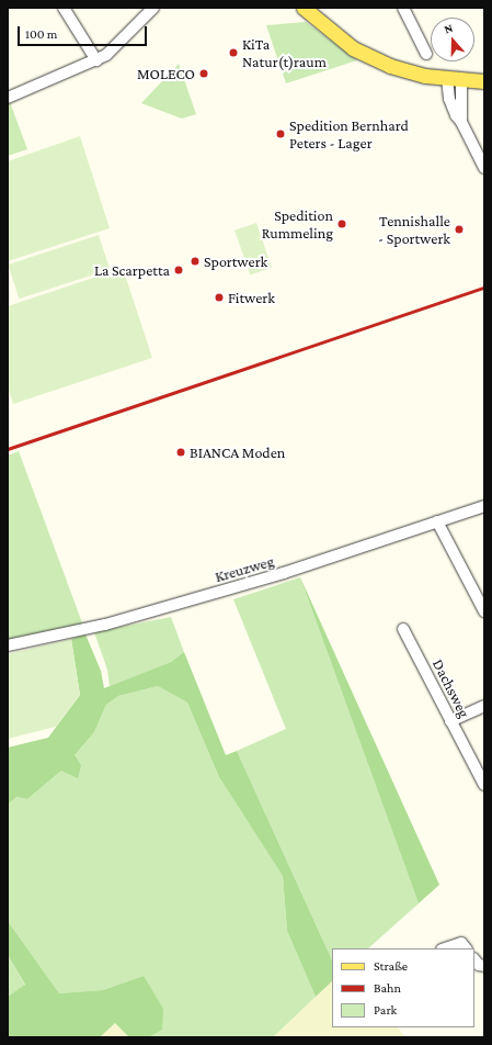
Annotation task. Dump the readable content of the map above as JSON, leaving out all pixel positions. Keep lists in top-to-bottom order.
{
  "streets": {
    "street": ["Kreuzweg", "Dachsweg"]
  },
  "places": [
    "KiTa Natur(t)raum",
    "MOLECO",
    "Spedition Bernhard Peters - Lager",
    "Spedition Rummeling",
    "Tennishalle - Sportwerk",
    "Sportwerk",
    "La Scarpetta",
    "Fitwerk",
    "BIANCA Moden"
  ],
  "legend": ["Straße", "Bahn", "Park"],
  "scale_bar": "100 m",
  "north": "top"
}
